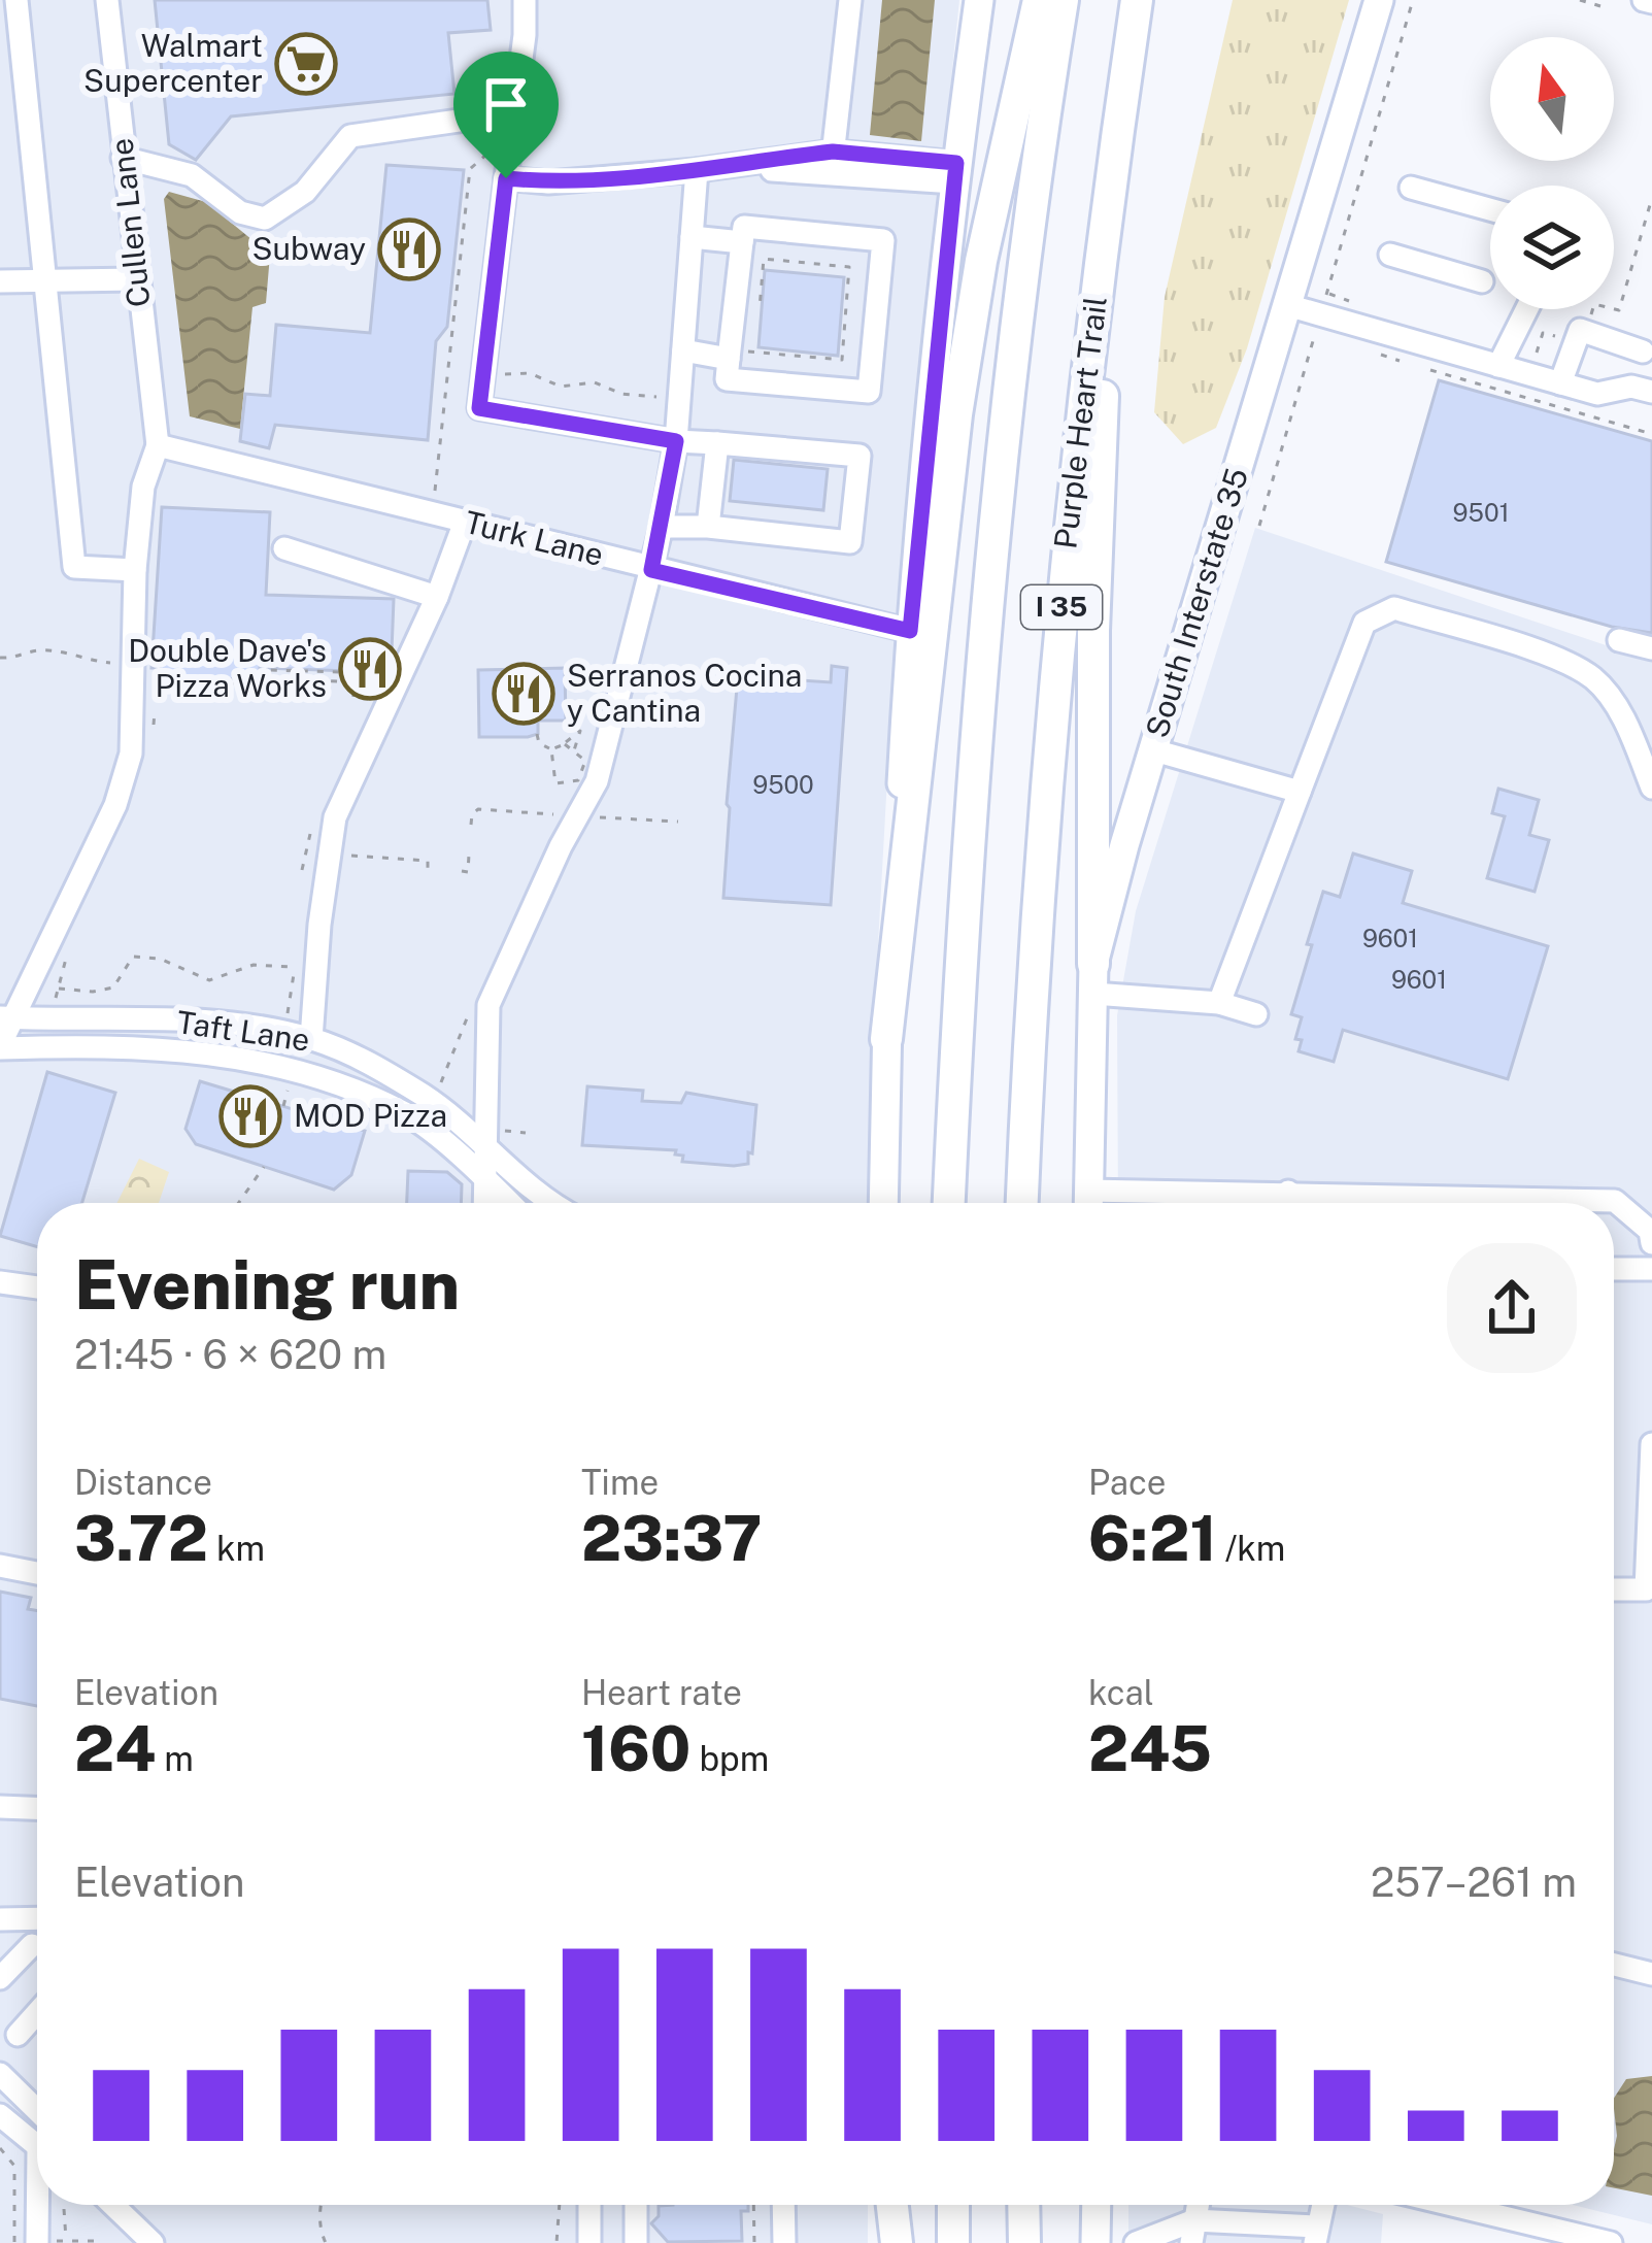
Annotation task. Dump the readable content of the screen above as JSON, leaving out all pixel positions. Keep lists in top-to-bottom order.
{
  "streets": {
    "highway": ["Purple Heart Trail", "I 35"],
    "main road": ["South Interstate 35"],
    "street": ["Cullen Lane", "Turk Lane", "Taft Lane"]
  },
  "crossings": [
    ["Cullen Lane", "Turk Lane"]
  ],
  "places": {
    "supermarket": ["Walmart Supercenter"],
    "restaurant": [
      "Subway",
      "Double Dave's Pizza Works",
      "Serranos Cocina y Cantina",
      "MOD Pizza"
    ]
  },
  "house_numbers": [
    "9501",
    "9500",
    "9601",
    "9601"
  ],
  "north": "top",
  "page": {
    "heading": ["Evening run", "21:45 · 6 × 620 m"],
    "stats": [
      ["Distance", "3.72 km"],
      ["Time", "23:37"],
      ["Pace", "6:21 /km"],
      ["Elevation", "24 m"],
      ["Heart rate", "160 bpm"],
      ["kcal", "245"]
    ],
    "chart": ["Elevation", "257–261 m"]
  }
}
